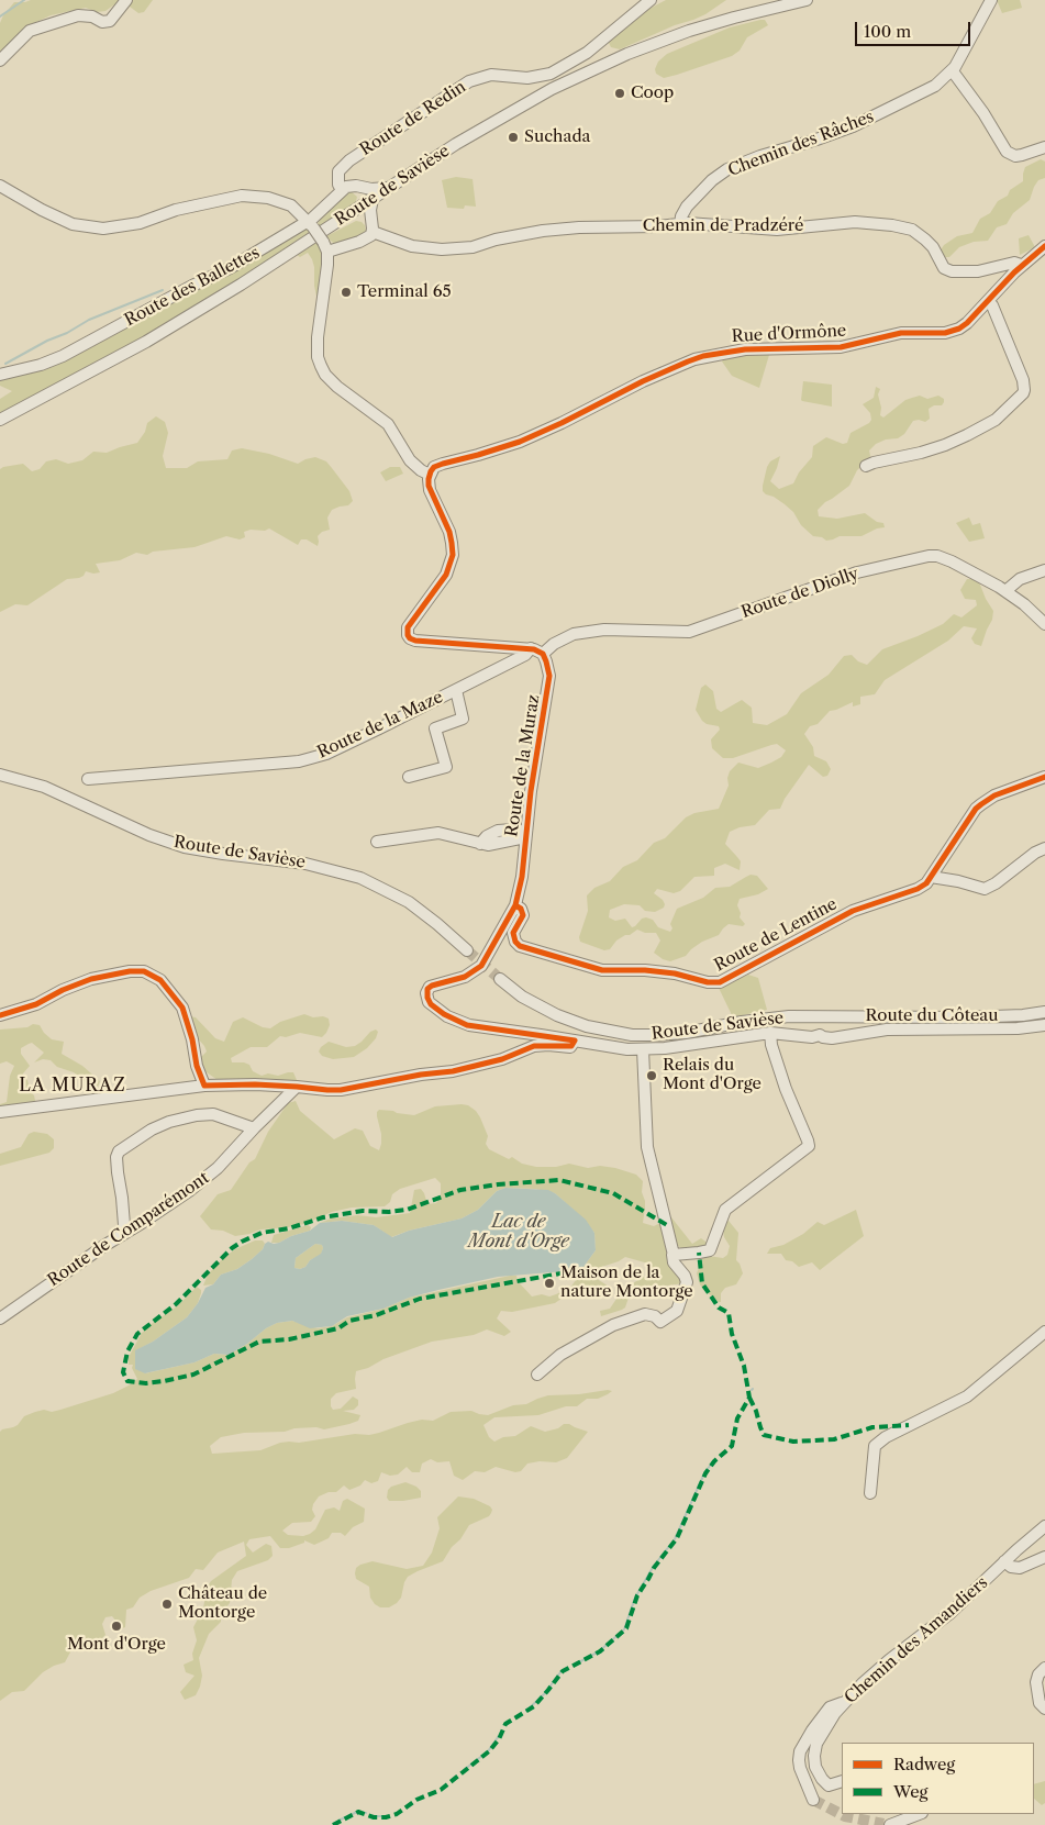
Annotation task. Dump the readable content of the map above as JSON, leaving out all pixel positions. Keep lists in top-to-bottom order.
{
  "streets": {
    "street": [
      "Route de Redin",
      "Chemin des Râches",
      "Route de Savièse",
      "Chemin de Pradzéré",
      "Route des Ballettes",
      "Rue d'Ormône",
      "Route de Diolly",
      "Route de la Maze",
      "Route de la Muraz",
      "Route de Lentine",
      "Route du Côteau",
      "Route de Comparémont",
      "Chemin des Amandiers"
    ]
  },
  "crossings": [
    ["Route de Redin", "Route des Ballettes"],
    ["Chemin des Râches", "Chemin de Pradzéré"],
    ["Route de Savièse", "Chemin de Pradzéré"],
    ["Route de Savièse", "Route du Côteau"],
    ["Chemin de Pradzéré", "Rue d'Ormône"],
    ["Route de Diolly", "Route de la Muraz"],
    ["Route de la Muraz", "Route de Lentine"]
  ],
  "districts": ["LA MURAZ"],
  "water": ["Lac de Mont d'Orge"],
  "places": [
    "Coop",
    "Suchada",
    "Terminal 65",
    "Relais du Mont d'Orge",
    "Maison de la nature Montorge",
    "Château de Montorge",
    "Mont d'Orge"
  ],
  "legend": ["Radweg", "Weg"],
  "scale_bar": "100 m"
}
